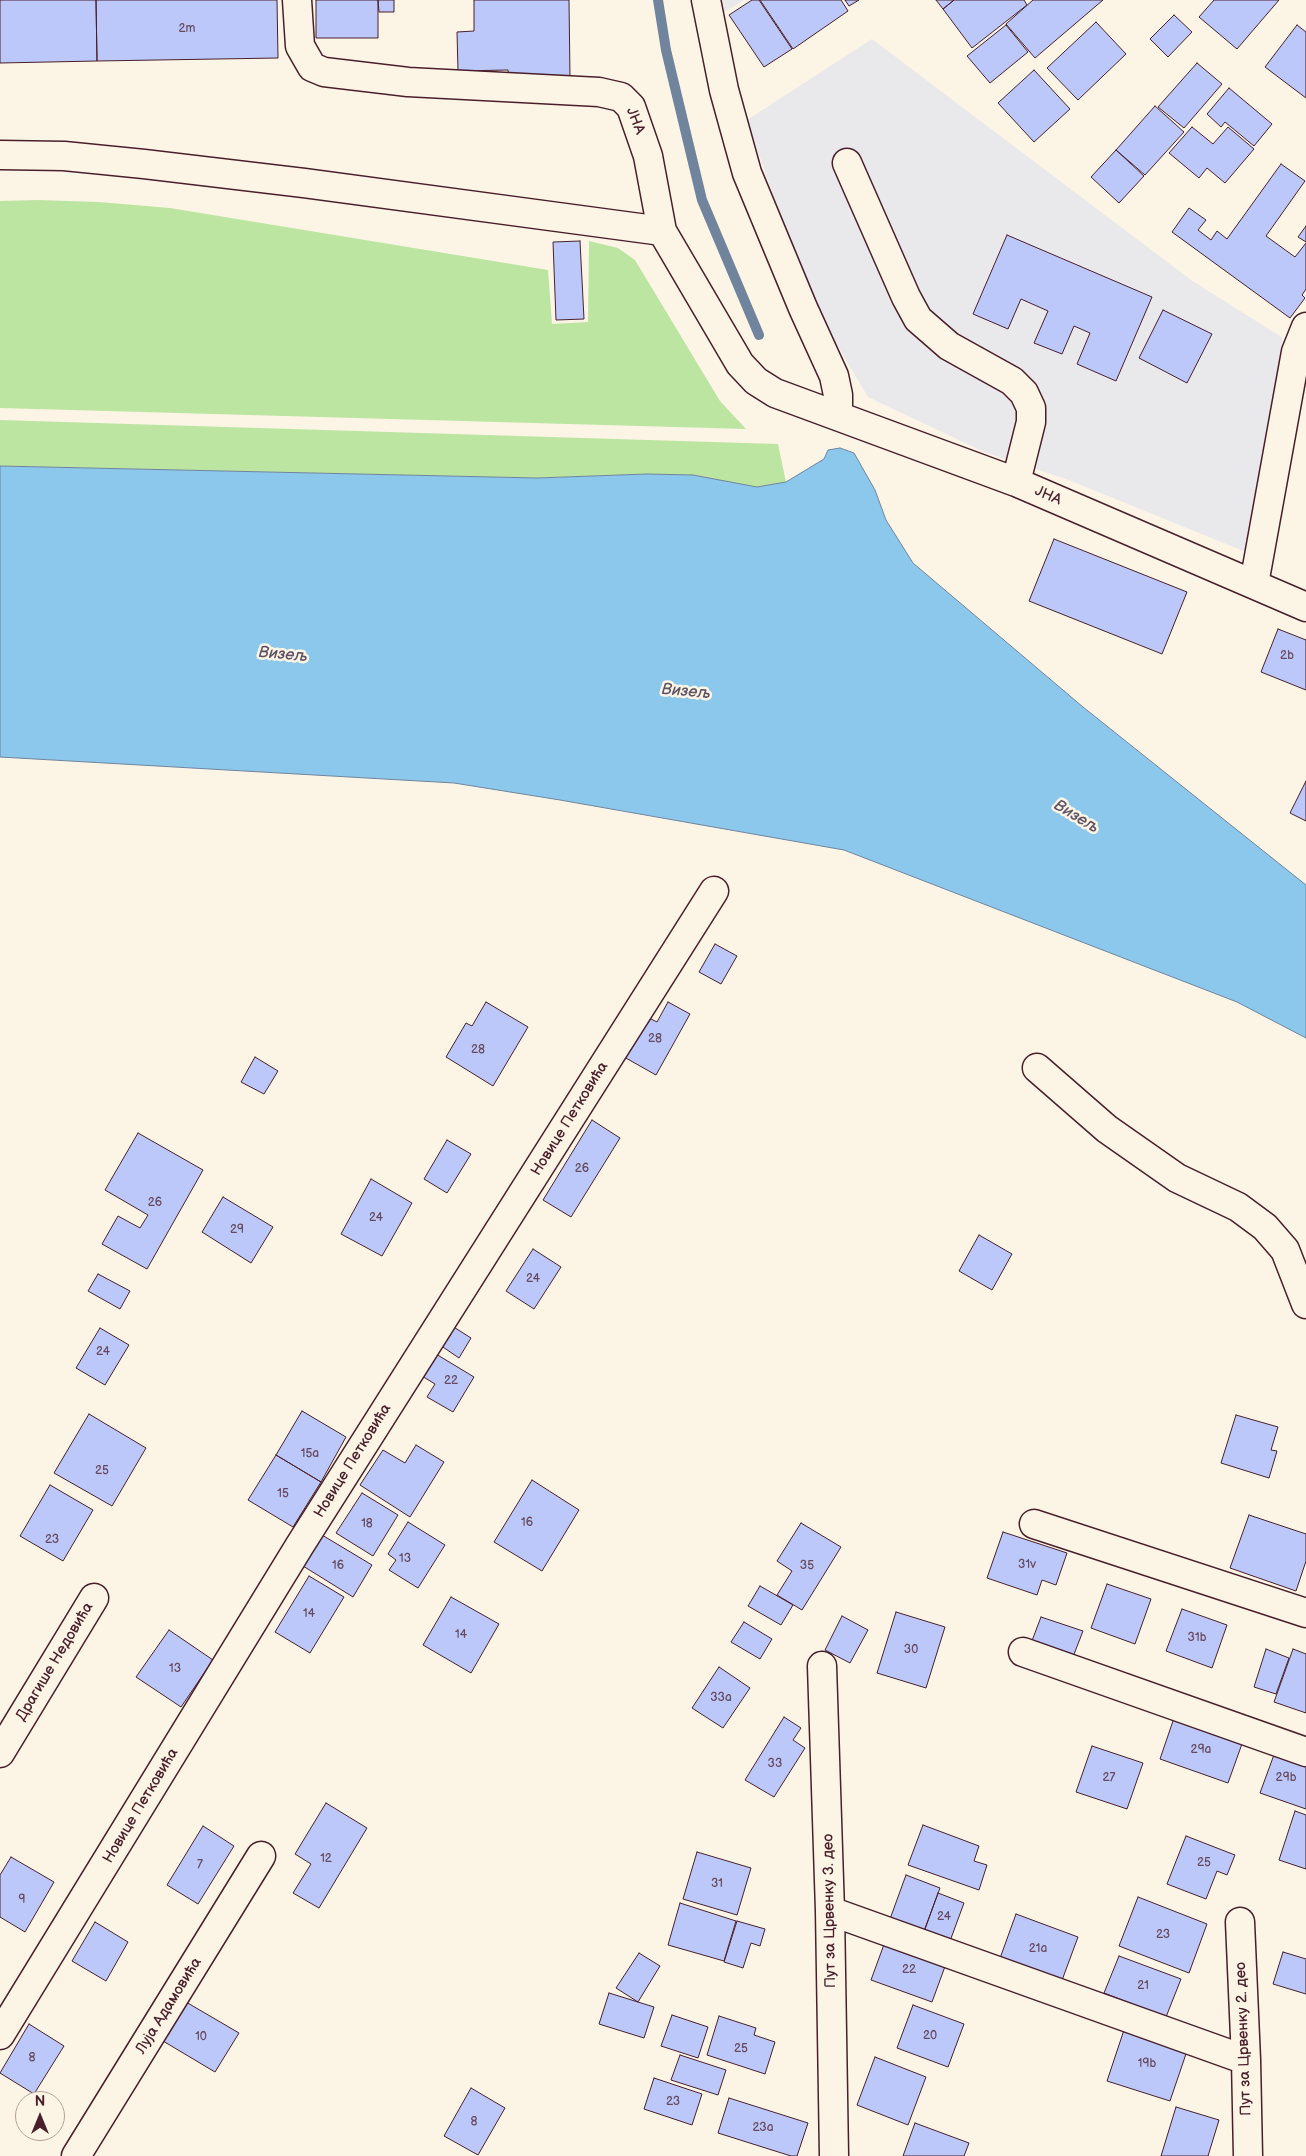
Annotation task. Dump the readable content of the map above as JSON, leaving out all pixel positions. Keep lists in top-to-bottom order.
{
  "streets": {
    "street": [
      "ЈНА",
      "Новице Петковића",
      "Драгише Недовића",
      "Пут за Црвенку 3. део",
      "Луја Адамовића",
      "Пут за Црвенку 2. део"
    ]
  },
  "water": ["Визељ"],
  "house_numbers": [
    "2m",
    "2b",
    "28",
    "28",
    "26",
    "26",
    "24",
    "29",
    "24",
    "24",
    "22",
    "15a",
    "25",
    "15",
    "16",
    "18",
    "23",
    "13",
    "31v",
    "16",
    "35",
    "14",
    "14",
    "31b",
    "30",
    "13",
    "33a",
    "29a",
    "33",
    "27",
    "29b",
    "12",
    "25",
    "7",
    "31",
    "9",
    "24",
    "23",
    "21a",
    "22",
    "21",
    "20",
    "10",
    "25",
    "8",
    "19b",
    "23",
    "8",
    "23a"
  ],
  "north": "top"
}
